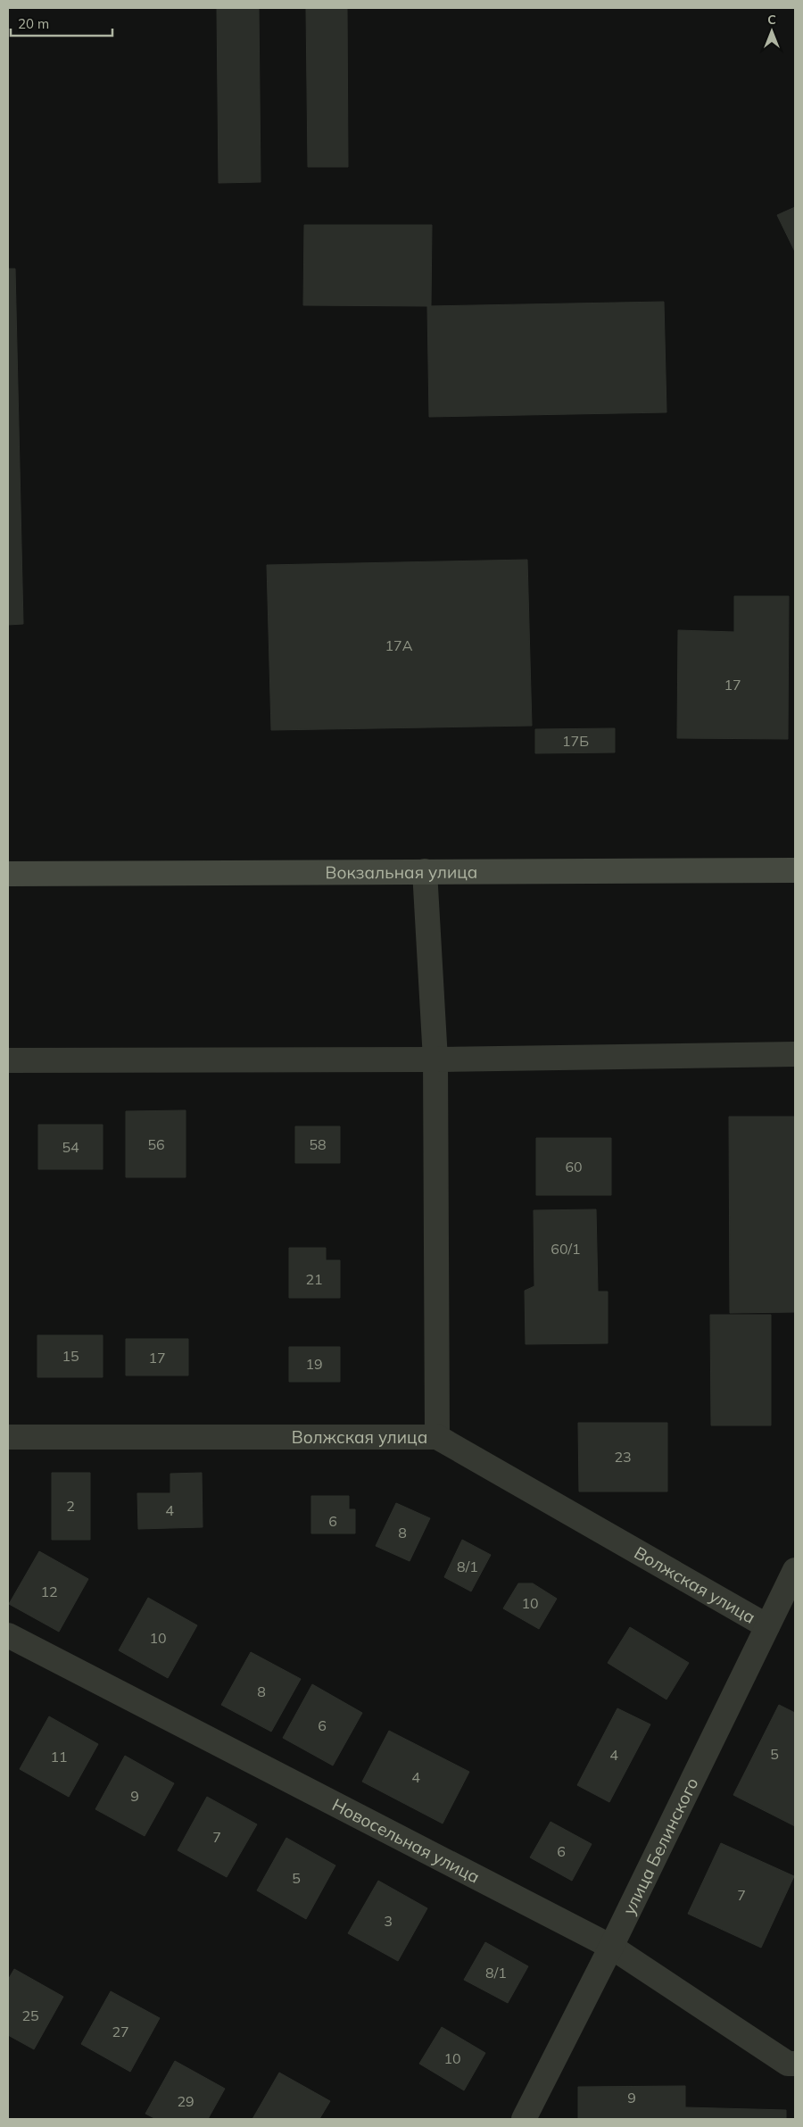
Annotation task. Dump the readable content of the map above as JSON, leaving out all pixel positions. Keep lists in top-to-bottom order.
{
  "streets": {
    "main road": ["Вокзальная улица"],
    "street": ["Волжская улица", "Новосельная улица", "улица Белинского"]
  },
  "crossings": [
    ["Волжская улица", "улица Белинского"],
    ["Новосельная улица", "улица Белинского"]
  ],
  "house_numbers": [
    "17А",
    "17",
    "17Б",
    "56",
    "58",
    "54",
    "60",
    "60/1",
    "21",
    "15",
    "17",
    "19",
    "23",
    "2",
    "4",
    "6",
    "8",
    "8/1",
    "12",
    "10",
    "10",
    "8",
    "6",
    "5",
    "4",
    "11",
    "4",
    "9",
    "7",
    "6",
    "5",
    "7",
    "3",
    "8/1",
    "25",
    "27",
    "10",
    "9",
    "29"
  ],
  "scale_bar": "20 m",
  "north": "top"
}
